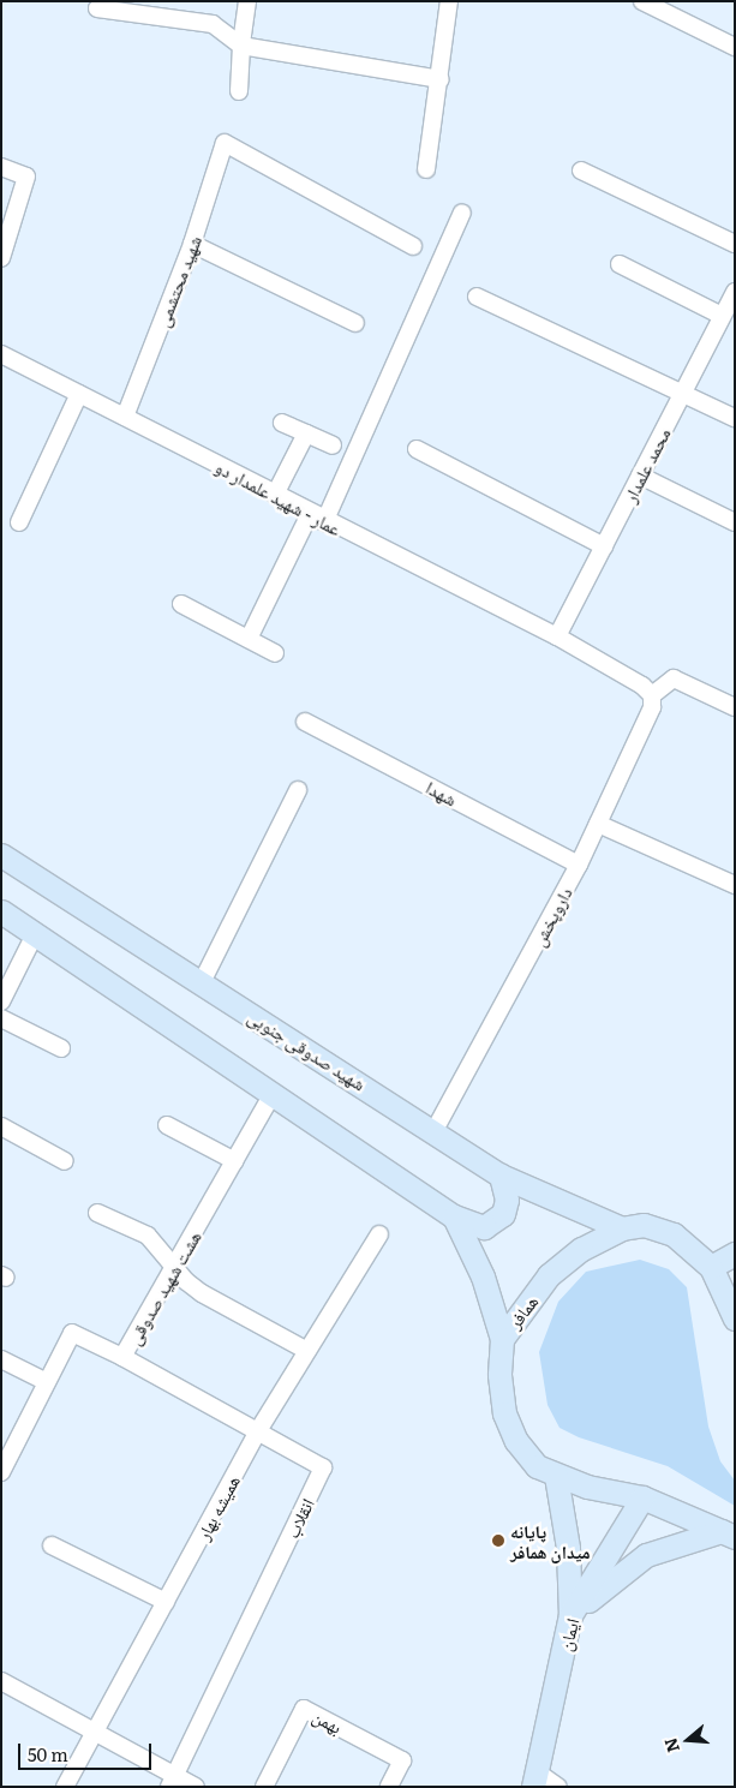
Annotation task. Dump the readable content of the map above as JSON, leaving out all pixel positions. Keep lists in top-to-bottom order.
{
  "streets": {
    "main road": ["شهید صدوقی جنوبی", "همافر", "ایمان"],
    "street": [
      "شهید محتشمی",
      "محمد علمدار",
      "عمار - شهید علمدار دو",
      "شهدا",
      "داروپخش",
      "هشت شهید صدوقی",
      "همیشه بهار",
      "انقلاب",
      "بهمن"
    ]
  },
  "crossings": [
    ["شهید محتشمی", "عمار - شهید علمدار دو"],
    ["محمد علمدار", "عمار - شهید علمدار دو"],
    ["عمار - شهید علمدار دو", "داروپخش"],
    ["شهدا", "داروپخش"],
    ["داروپخش", "شهید صدوقی جنوبی"],
    ["شهید صدوقی جنوبی", "همافر"],
    ["هشت شهید صدوقی", "انقلاب"],
    ["همافر", "ایمان"],
    ["همیشه بهار", "انقلاب"]
  ],
  "places": ["پایانه میدان همافر"],
  "scale_bar": "50 m",
  "north": "left"
}
